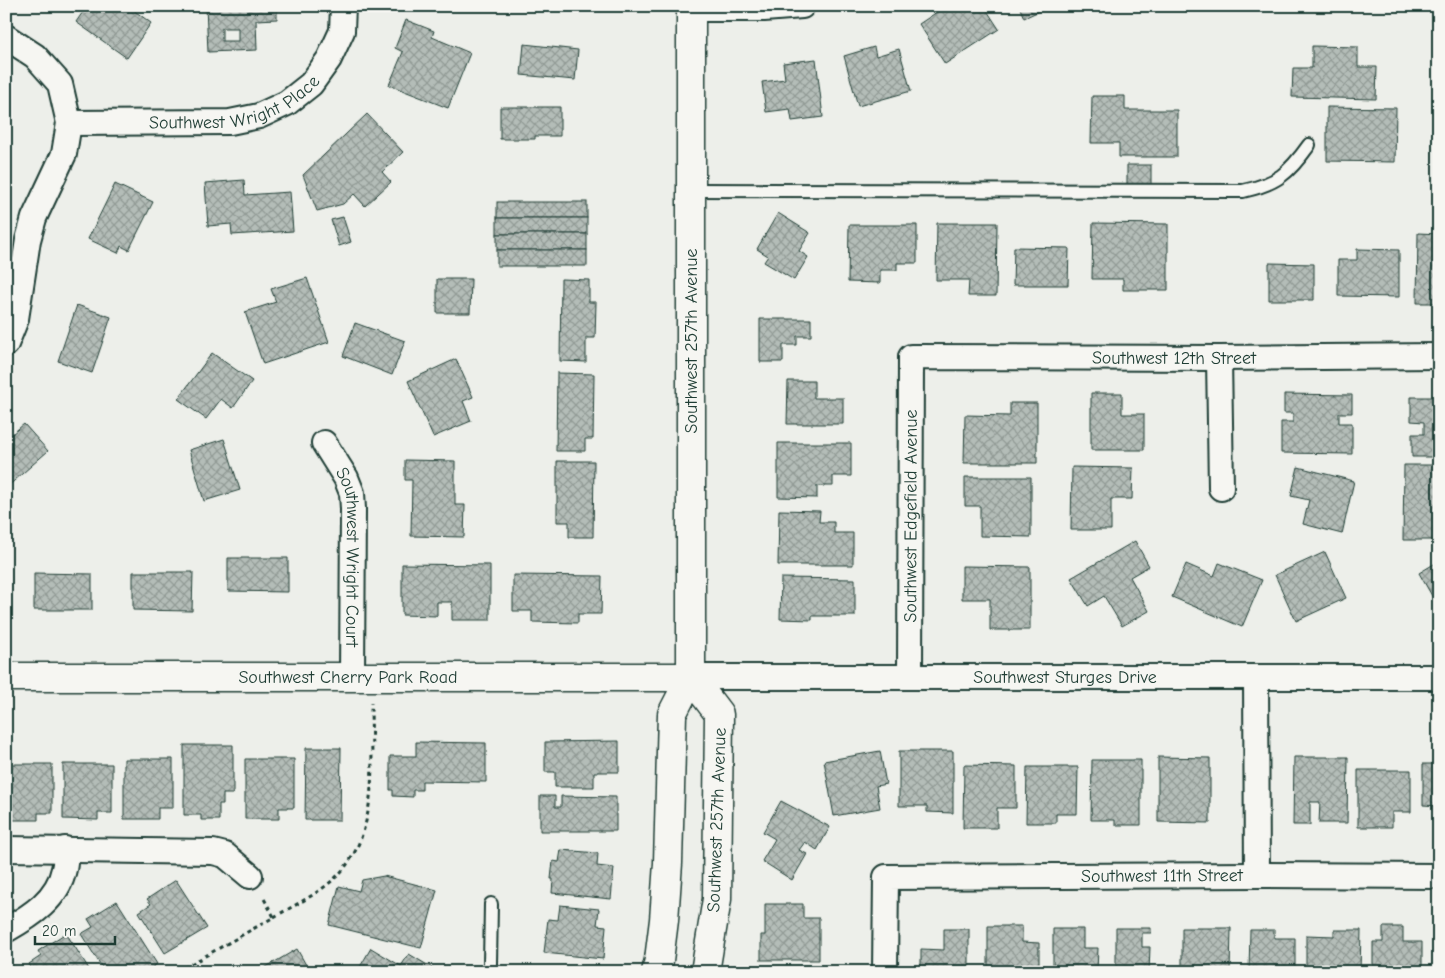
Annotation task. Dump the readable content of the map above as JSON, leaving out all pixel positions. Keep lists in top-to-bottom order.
{
  "streets": {
    "main road": ["Southwest 257th Avenue", "Southwest Cherry Park Road"],
    "street": [
      "Southwest Wright Place",
      "Southwest 12th Street",
      "Southwest Edgefield Avenue",
      "Southwest Wright Court",
      "Southwest Sturges Drive",
      "Southwest 11th Street"
    ]
  },
  "crossings": [
    ["Southwest 257th Avenue", "Southwest Sturges Drive"],
    ["Southwest 257th Avenue", "Southwest Cherry Park Road"],
    ["Southwest 12th Street", "Southwest Edgefield Avenue"],
    ["Southwest Edgefield Avenue", "Southwest Sturges Drive"],
    ["Southwest Wright Court", "Southwest Cherry Park Road"],
    ["Southwest Sturges Drive", "Southwest Cherry Park Road"]
  ],
  "scale_bar": "20 m"
}
